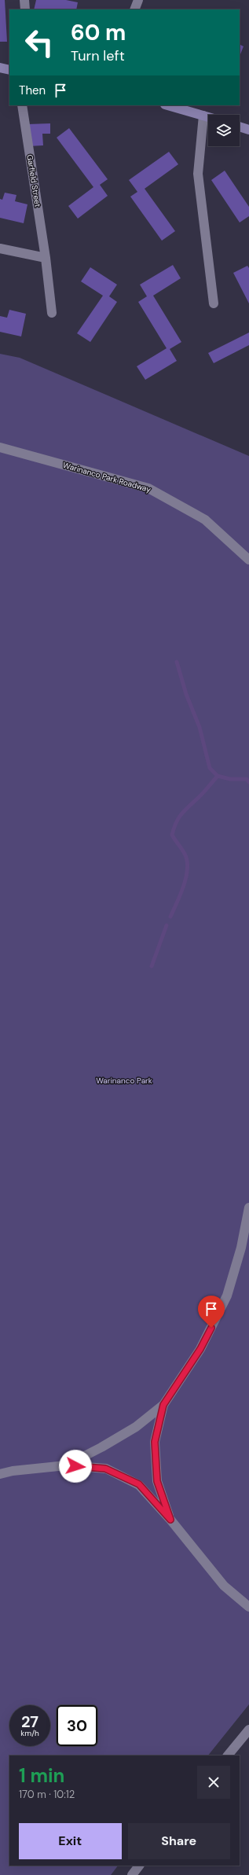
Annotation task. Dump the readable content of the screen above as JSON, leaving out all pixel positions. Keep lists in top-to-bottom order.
{
  "streets": {
    "street": ["Garfield Street", "Warinanco Park Roadway"]
  },
  "parks": ["Warinanco Park"],
  "page": {
    "turn": ["60 m", "Turn left"],
    "then": "Then",
    "speed": "27 km/h",
    "limit": "30",
    "heading": ["1 min", "170 m · 10:12"],
    "buttons": ["Exit", "Share"]
  }
}
